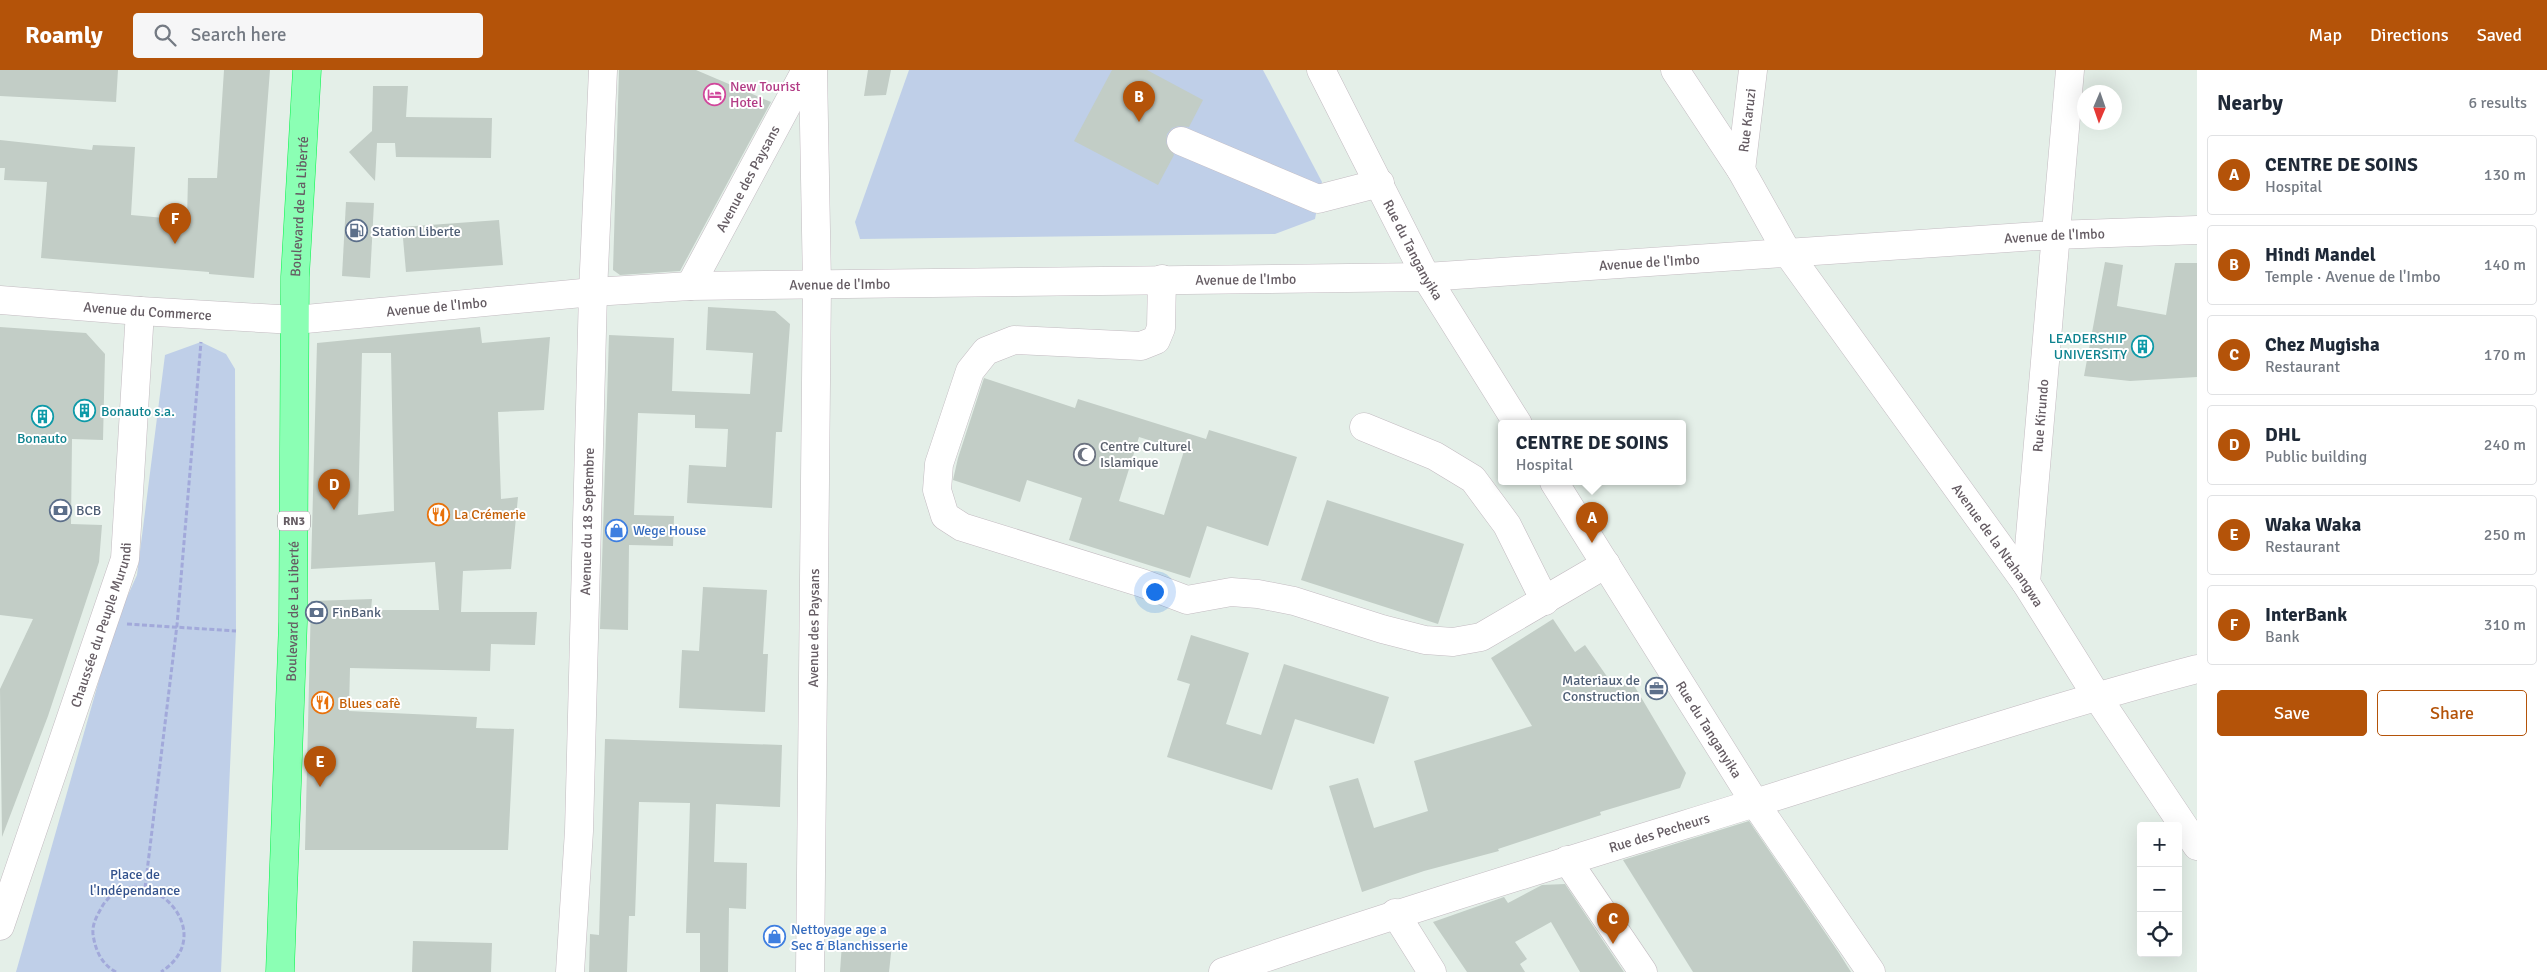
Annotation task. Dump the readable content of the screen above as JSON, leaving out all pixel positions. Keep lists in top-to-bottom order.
{
  "streets": {
    "highway": ["Boulevard de La Liberté", "RN3"],
    "street": [
      "Rue Karuzi",
      "Avenue des Paysans",
      "Avenue de l'Imbo",
      "Rue du Tanganyika",
      "Avenue du Commerce",
      "Rue Kirundo",
      "Avenue du 18 Septembre",
      "Avenue de la Ntahangwa",
      "Chaussée du Peuple Murundi",
      "Rue des Pecheurs"
    ]
  },
  "crossings": [
    ["Rue Karuzi", "Avenue de la Ntahangwa"],
    ["Avenue des Paysans", "Avenue de l'Imbo"],
    ["Boulevard de La Liberté", "Avenue de l'Imbo"],
    ["Boulevard de La Liberté", "Avenue du Commerce"],
    ["Avenue de l'Imbo", "Rue du Tanganyika"],
    ["Avenue de l'Imbo", "Avenue du Commerce"],
    ["Avenue de l'Imbo", "Rue Kirundo"],
    ["Avenue de l'Imbo", "Avenue du 18 Septembre"],
    ["Avenue de l'Imbo", "Avenue de la Ntahangwa"],
    ["Rue du Tanganyika", "Rue des Pecheurs"],
    ["Avenue du Commerce", "Chaussée du Peuple Murundi"],
    ["Rue Kirundo", "Avenue de la Ntahangwa"],
    ["Avenue de la Ntahangwa", "Rue des Pecheurs"]
  ],
  "parks": ["Place de l'Indépendance"],
  "places": {
    "hotel": ["New Tourist Hotel"],
    "fuel station": ["Station Liberte"],
    "building": ["LEADERSHIP UNIVERSITY", "Bonauto s.a.", "Bonauto"],
    "mosque": ["Centre Culturel Islamique"],
    "bank": ["BCB", "FinBank"],
    "restaurant": ["La Crémerie", "Blues cafè"],
    "shop": ["Wege House", "Nettoyage age a Sec & Blanchisserie"],
    "office": ["Materiaux de Construction"]
  },
  "north": "bottom",
  "page": {
    "header": "Roamly",
    "search": "Search here",
    "nav": ["Map", "Directions", "Saved"],
    "heading": ["Nearby", "6 results"],
    "pins": [
      "B",
      "F",
      "D",
      "A",
      "E",
      "C"
    ],
    "list": [
      {
        "mark": "A",
        "name": "CENTRE DE SOINS",
        "note": "Hospital",
        "value": "130 m"
      },
      {
        "mark": "B",
        "name": "Hindi Mandel",
        "note": "Temple · Avenue de l'Imbo",
        "value": "140 m"
      },
      {
        "mark": "C",
        "name": "Chez Mugisha",
        "note": "Restaurant",
        "value": "170 m"
      },
      {
        "mark": "D",
        "name": "DHL",
        "note": "Public building",
        "value": "240 m"
      },
      {
        "mark": "E",
        "name": "Waka Waka",
        "note": "Restaurant",
        "value": "250 m"
      },
      {
        "mark": "F",
        "name": "InterBank",
        "note": "Bank",
        "value": "310 m"
      }
    ],
    "popup": ["CENTRE DE SOINS", "Hospital"],
    "buttons": ["Save", "Share"],
    "map_buttons": ["+", "−"]
  }
}
